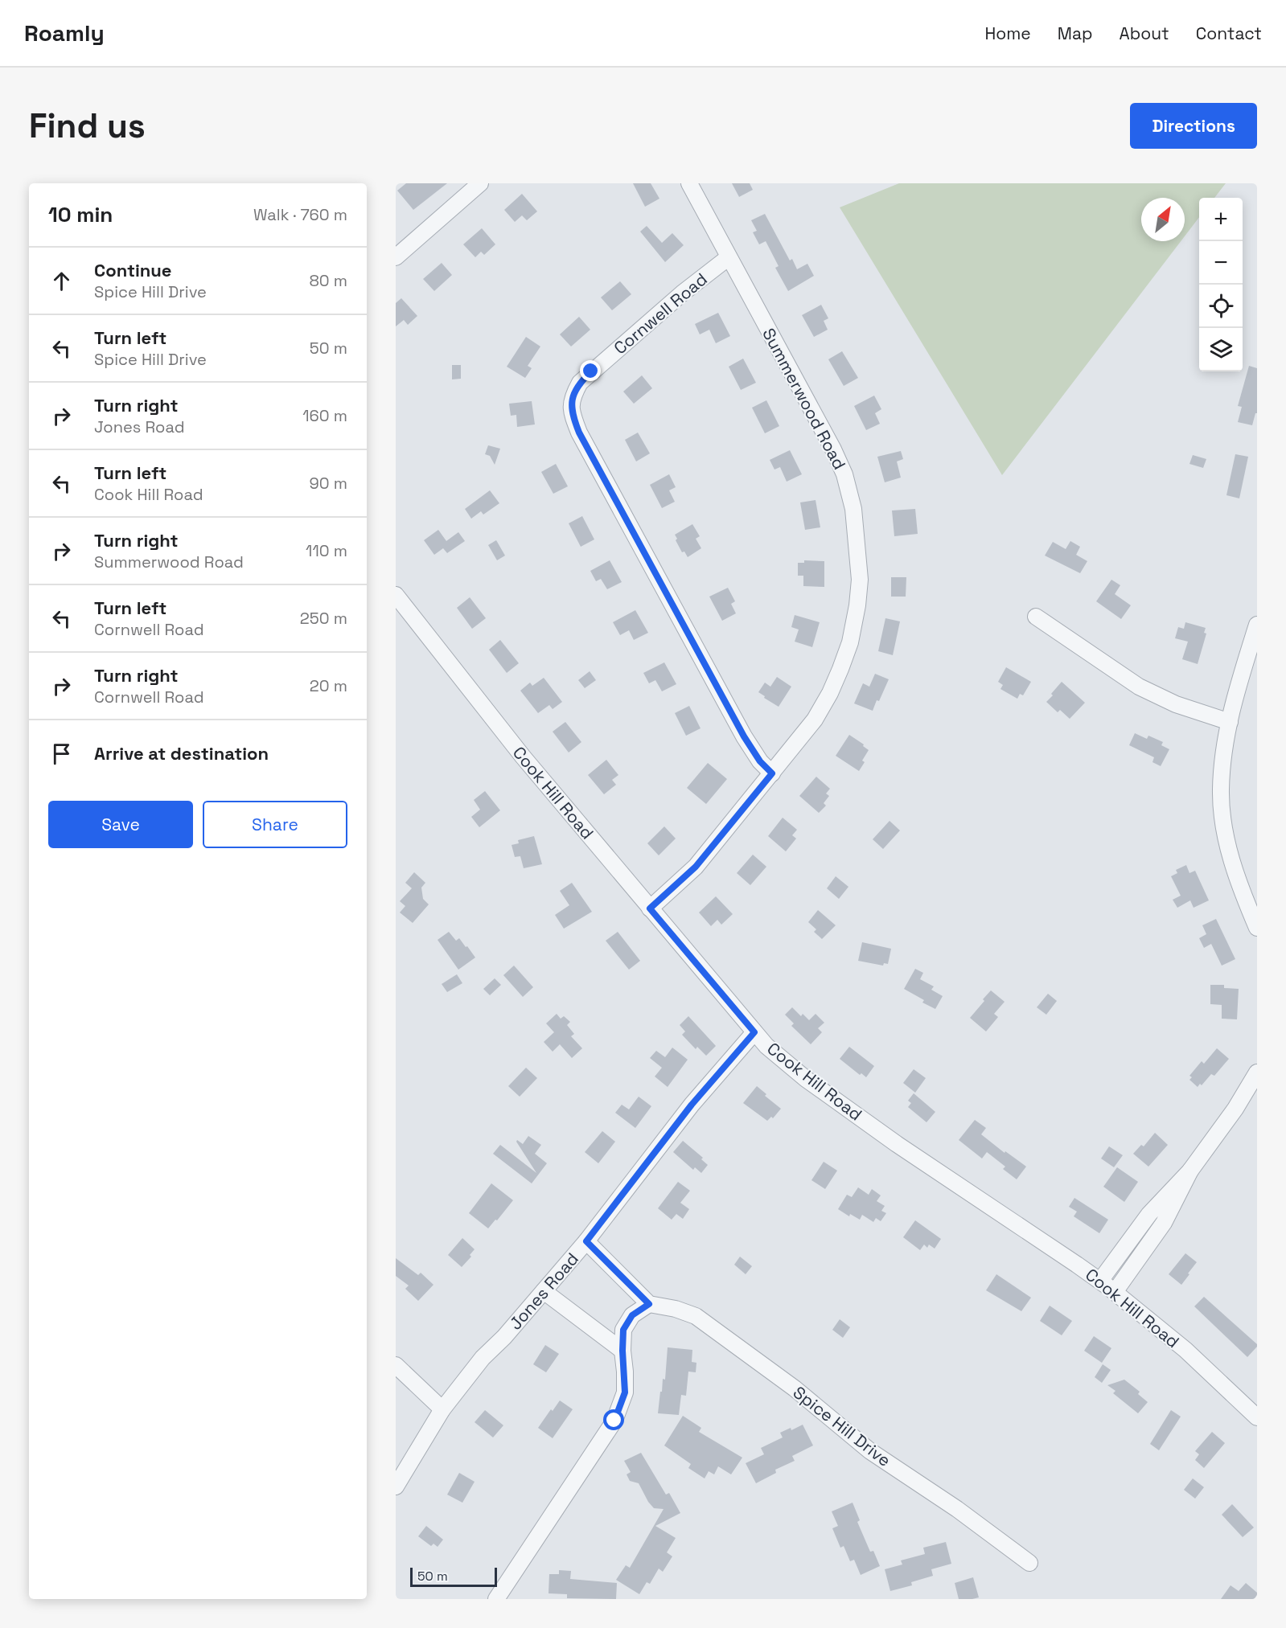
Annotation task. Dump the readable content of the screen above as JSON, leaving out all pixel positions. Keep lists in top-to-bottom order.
{
  "streets": {
    "street": [
      "Cornwell Road",
      "Summerwood Road",
      "Cook Hill Road",
      "Jones Road",
      "Spice Hill Drive"
    ]
  },
  "crossings": [
    ["Cornwell Road", "Summerwood Road"],
    ["Summerwood Road", "Cook Hill Road"],
    ["Cook Hill Road", "Jones Road"]
  ],
  "scale_bar": "50 m",
  "north": "top right",
  "page": {
    "header": "Roamly",
    "nav": [
      "Home",
      "Map",
      "About",
      "Contact"
    ],
    "buttons": [
      "Directions",
      ["Save", "Share"]
    ],
    "title": "Find us",
    "heading": ["10 min", "Walk · 760 m"],
    "map_buttons": ["+", "−"],
    "list": [
      ["Continue", "Spice Hill Drive", "80 m"],
      ["Turn left", "Spice Hill Drive", "50 m"],
      ["Turn right", "Jones Road", "160 m"],
      ["Turn left", "Cook Hill Road", "90 m"],
      ["Turn right", "Summerwood Road", "110 m"],
      ["Turn left", "Cornwell Road", "250 m"],
      ["Turn right", "Cornwell Road", "20 m"],
      "Arrive at destination"
    ],
    "scale": "50 m"
  }
}
